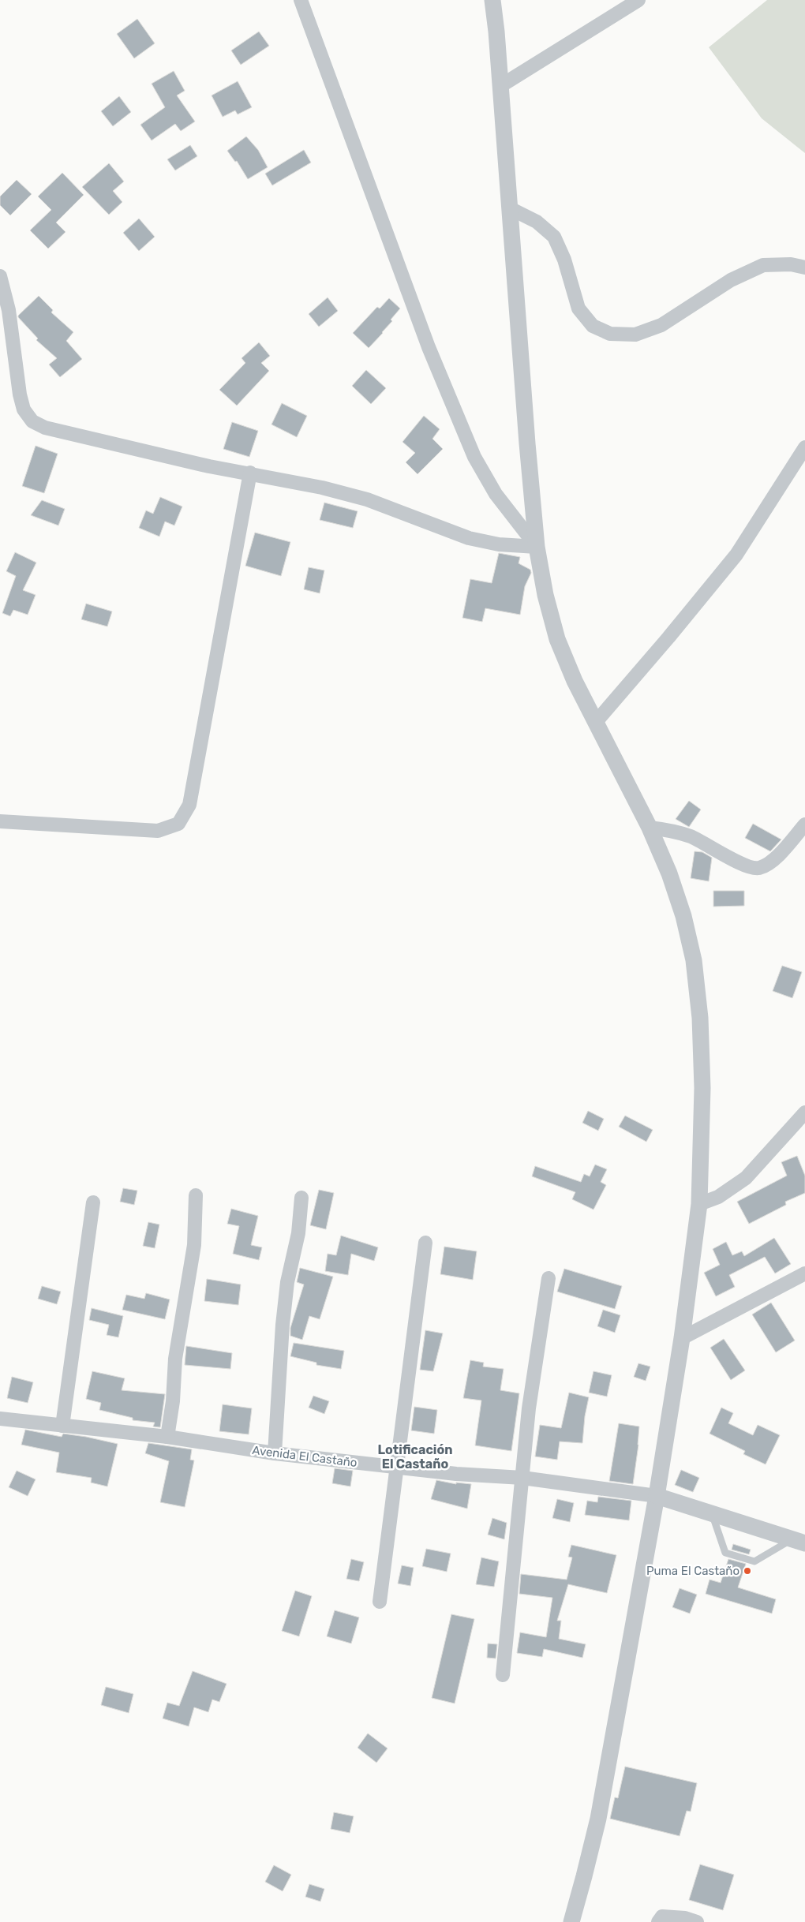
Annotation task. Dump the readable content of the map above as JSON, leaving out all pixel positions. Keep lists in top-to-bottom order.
{
  "streets": {
    "street": ["Avenida El Castaño"]
  },
  "districts": ["Lotificación El Castaño"],
  "places": ["Puma El Castaño"]
}
